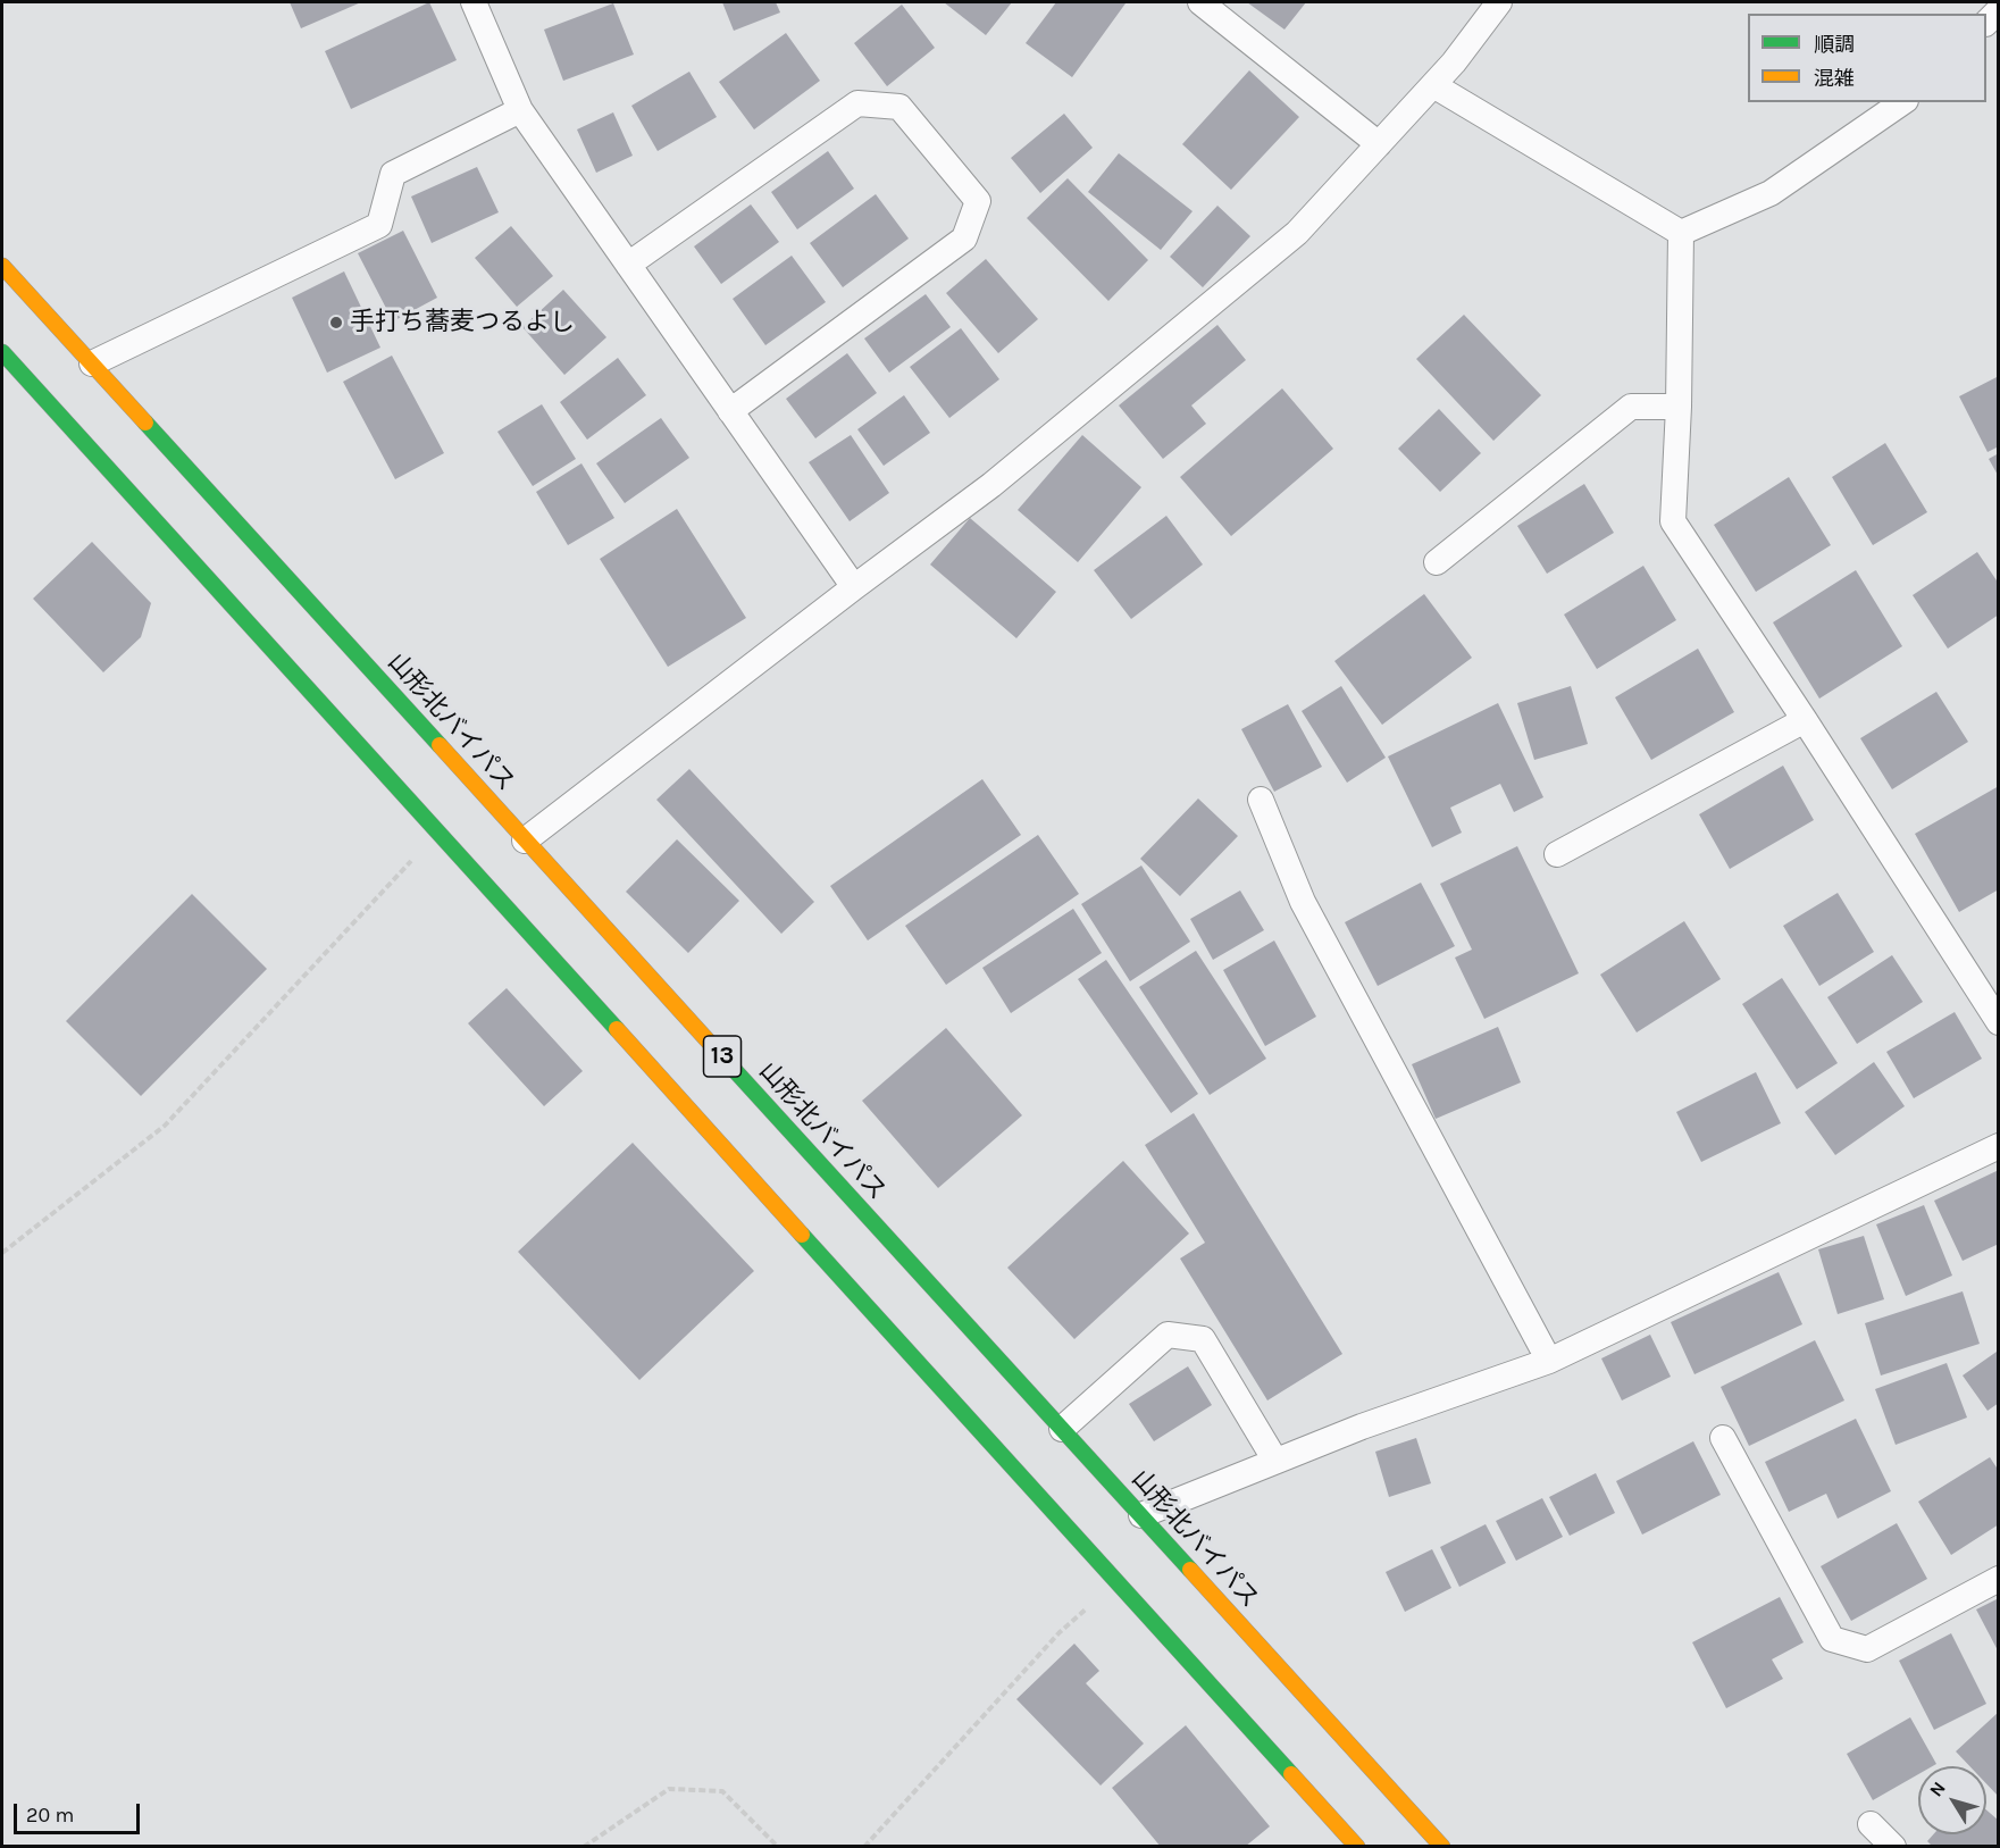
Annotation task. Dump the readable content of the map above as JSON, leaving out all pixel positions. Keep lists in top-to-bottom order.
{
  "streets": {
    "highway": ["山形北バイパス", "13"]
  },
  "places": ["手打ち蕎麦つるよし"],
  "legend": ["順調", "混雑"],
  "scale_bar": "20 m",
  "north": "top left"
}
